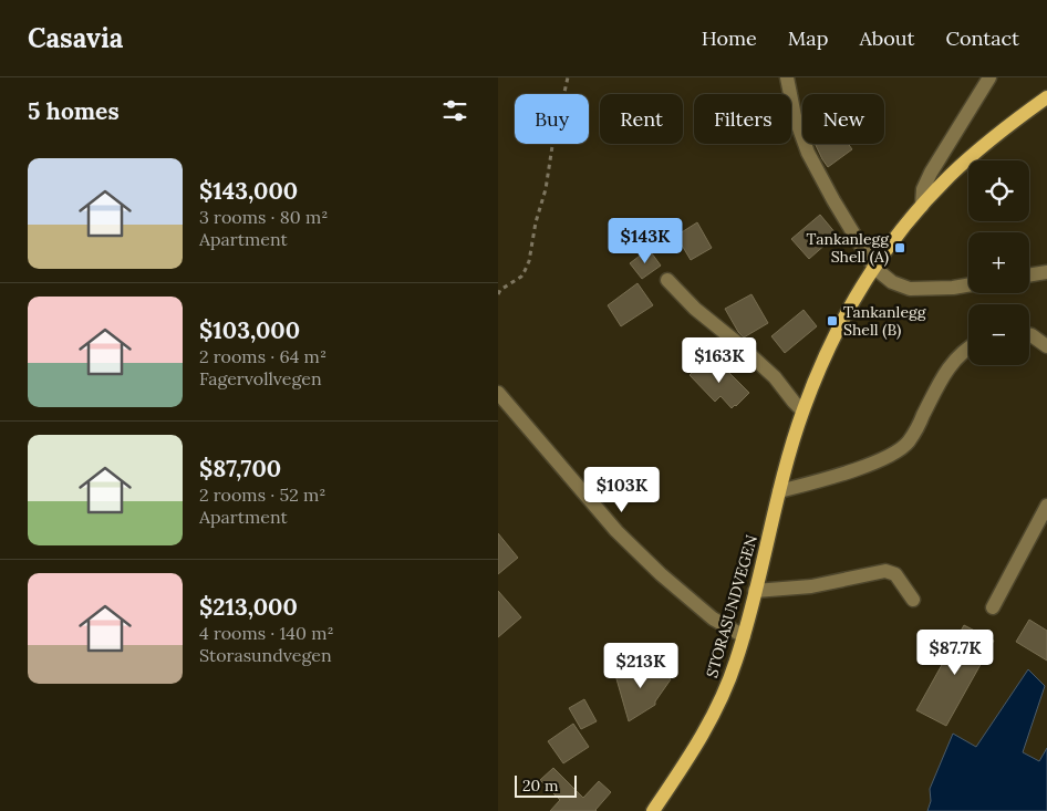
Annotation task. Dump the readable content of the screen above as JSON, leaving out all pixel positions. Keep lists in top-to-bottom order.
{
  "streets": {
    "main road": ["STORASUNDVEGEN"]
  },
  "places": {
    "transit": ["Tankanlegg Shell (A)", "Tankanlegg Shell (B)"]
  },
  "scale_bar": "20 m",
  "page": {
    "header": "Casavia",
    "nav": [
      "Home",
      "Map",
      "About",
      "Contact"
    ],
    "heading": "5 homes",
    "chip": [
      "Buy",
      "Rent",
      "Filters",
      "New"
    ],
    "list": [
      {
        "name": "$143,000",
        "note": "3 rooms · 80 m² · Apartment"
      },
      {
        "name": "$103,000",
        "note": "2 rooms · 64 m² · Fagervollvegen"
      },
      {
        "name": "$87,700",
        "note": "2 rooms · 52 m² · Apartment"
      },
      {
        "name": "$213,000",
        "note": "4 rooms · 140 m² · Storasundvegen"
      }
    ],
    "map_buttons": ["+", "−"],
    "price": [
      "$143K",
      "$163K",
      "$103K",
      "$87.7K",
      "$213K"
    ],
    "scale": "20 m"
  }
}
